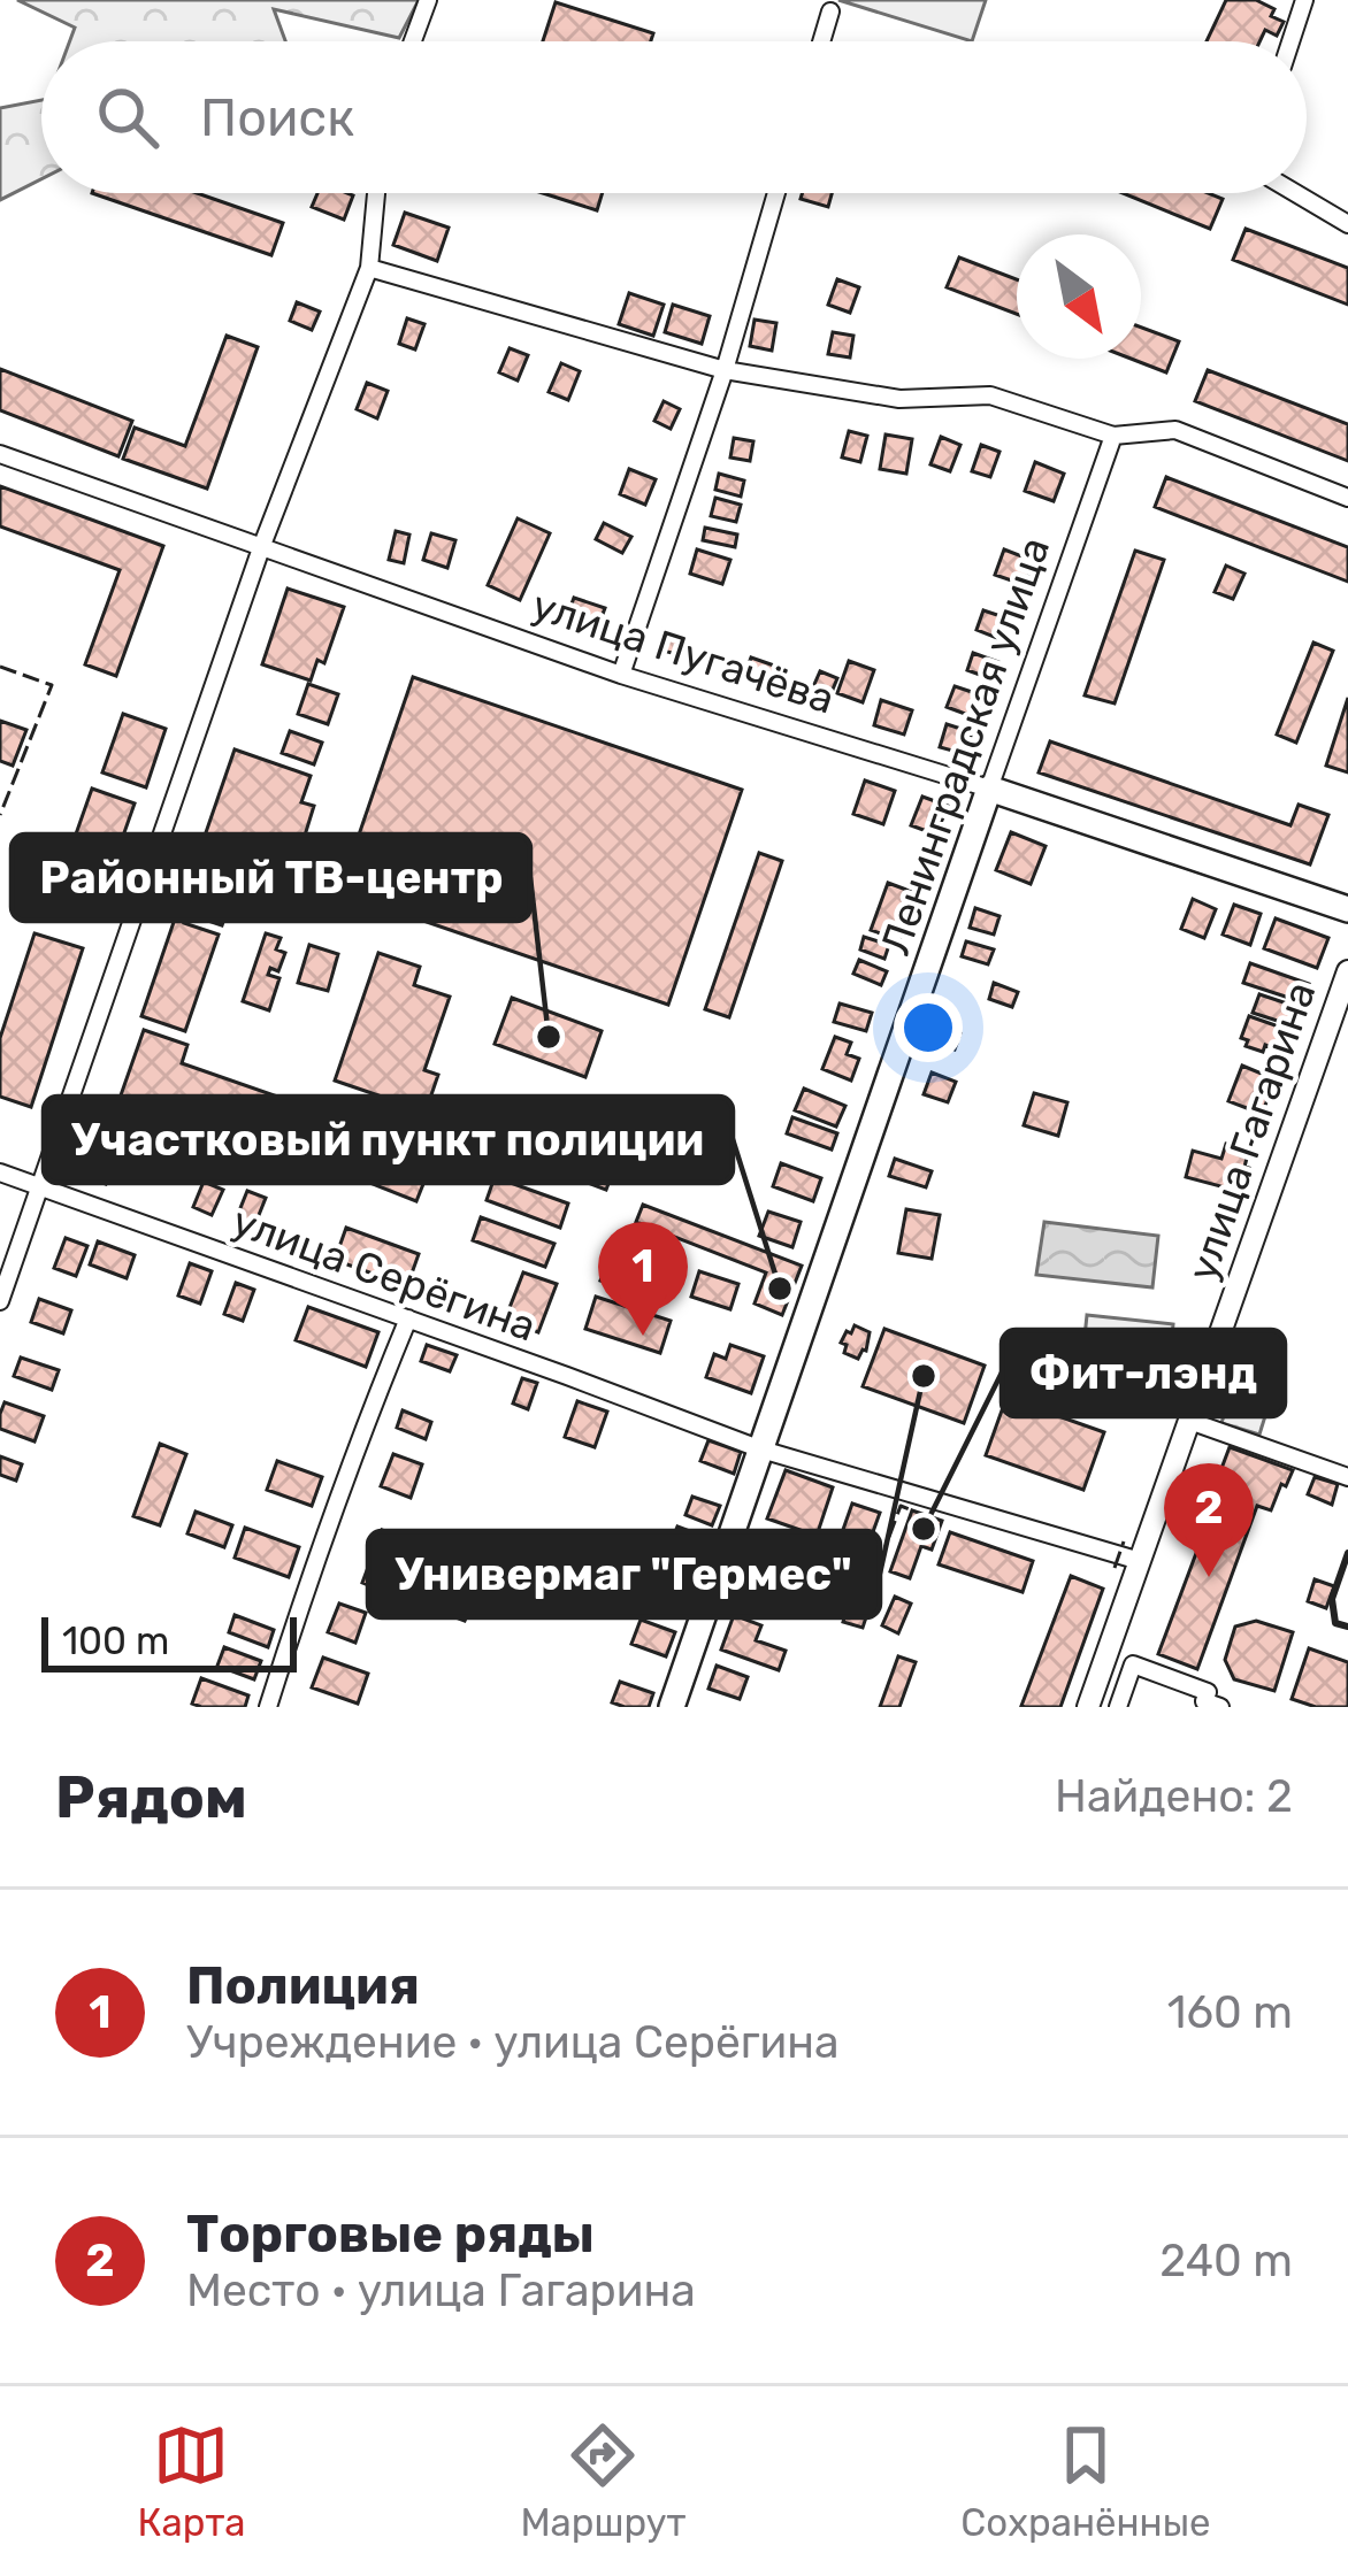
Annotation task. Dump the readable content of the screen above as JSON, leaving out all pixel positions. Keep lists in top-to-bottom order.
{
  "streets": {
    "main road": ["улица Пугачёва", "Ленинградская улица"],
    "street": ["улица Гагарина", "улица Серёгина"]
  },
  "crossings": [
    ["улица Пугачёва", "Ленинградская улица"],
    ["Ленинградская улица", "улица Серёгина"],
    ["улица Гагарина", "улица Серёгина"]
  ],
  "places": [
    "Районный ТВ-центр",
    "Участковый пункт полиции",
    "Универмаг \"Гермес\"",
    "Фит-лэнд"
  ],
  "scale_bar": "100 m",
  "north": "bottom right",
  "page": {
    "search": "Поиск",
    "pins": ["1", "2"],
    "scale": "100 m",
    "heading": ["Рядом", "Найдено: 2"],
    "list": [
      {
        "mark": "1",
        "name": "Полиция",
        "note": "Учреждение · улица Серёгина",
        "value": "160 m"
      },
      {
        "mark": "2",
        "name": "Торговые ряды",
        "note": "Место · улица Гагарина",
        "value": "240 m"
      }
    ],
    "nav": ["Карта", "Маршрут", "Сохранённые"]
  }
}
